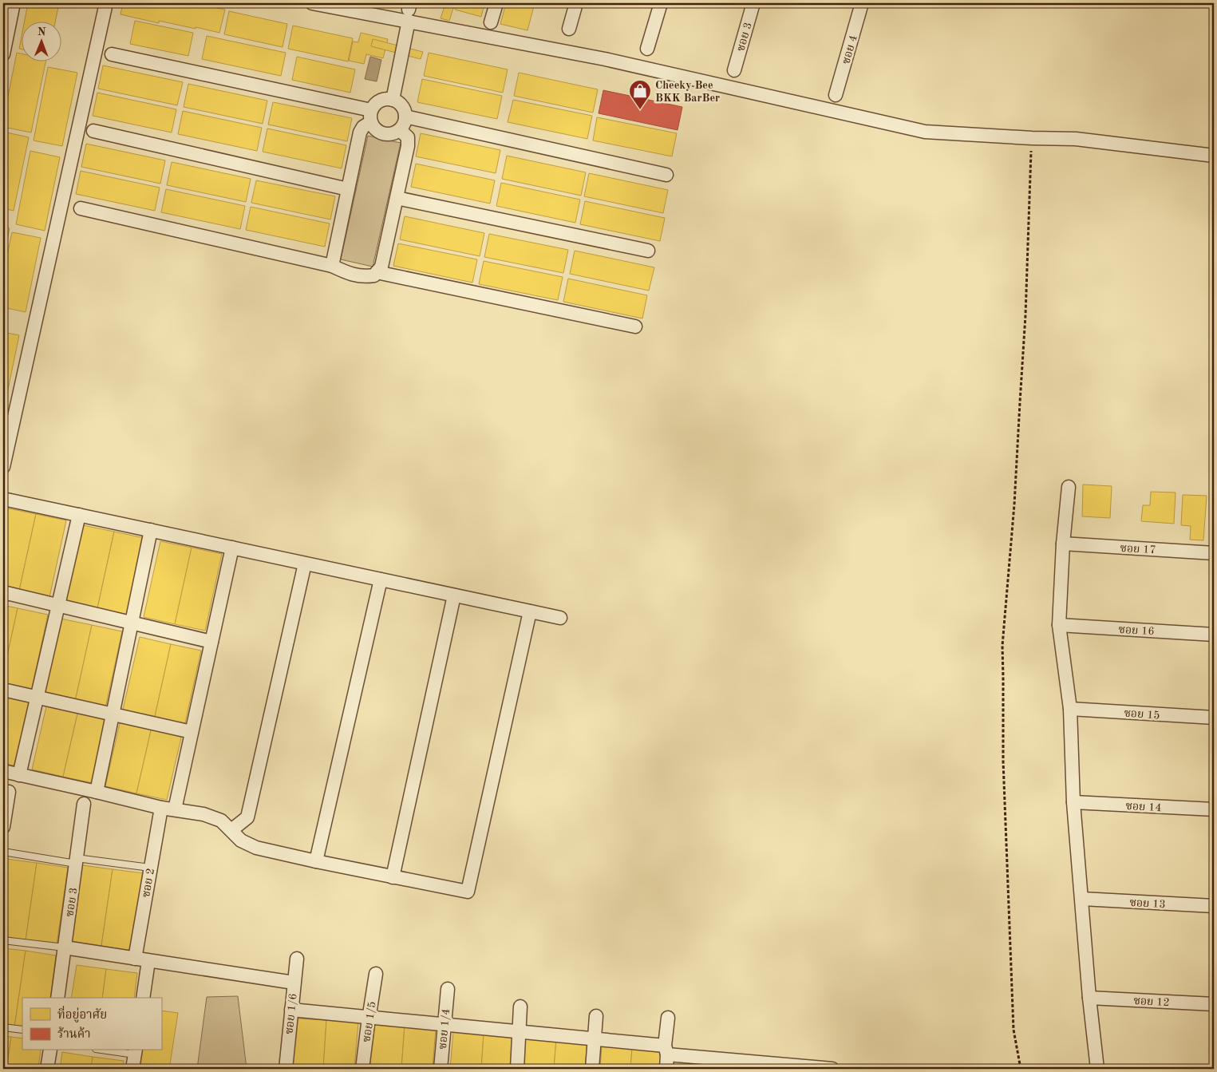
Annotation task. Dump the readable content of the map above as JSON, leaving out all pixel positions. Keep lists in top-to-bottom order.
{
  "streets": {
    "street": [
      "ซอย 3",
      "ซอย 4",
      "ซอย 17",
      "ซอย 16",
      "ซอย 15",
      "ซอย 14",
      "ซอย 2",
      "ซอย 13",
      "ซอย 12",
      "ซอย 1/6",
      "ซอย 1/5",
      "ซอย 1/4"
    ]
  },
  "places": {
    "shop": ["Cheeky Bee BKK BarBer"]
  },
  "legend": ["ที่อยู่อาศัย", "ร้านค้า"],
  "north": "top"
}
